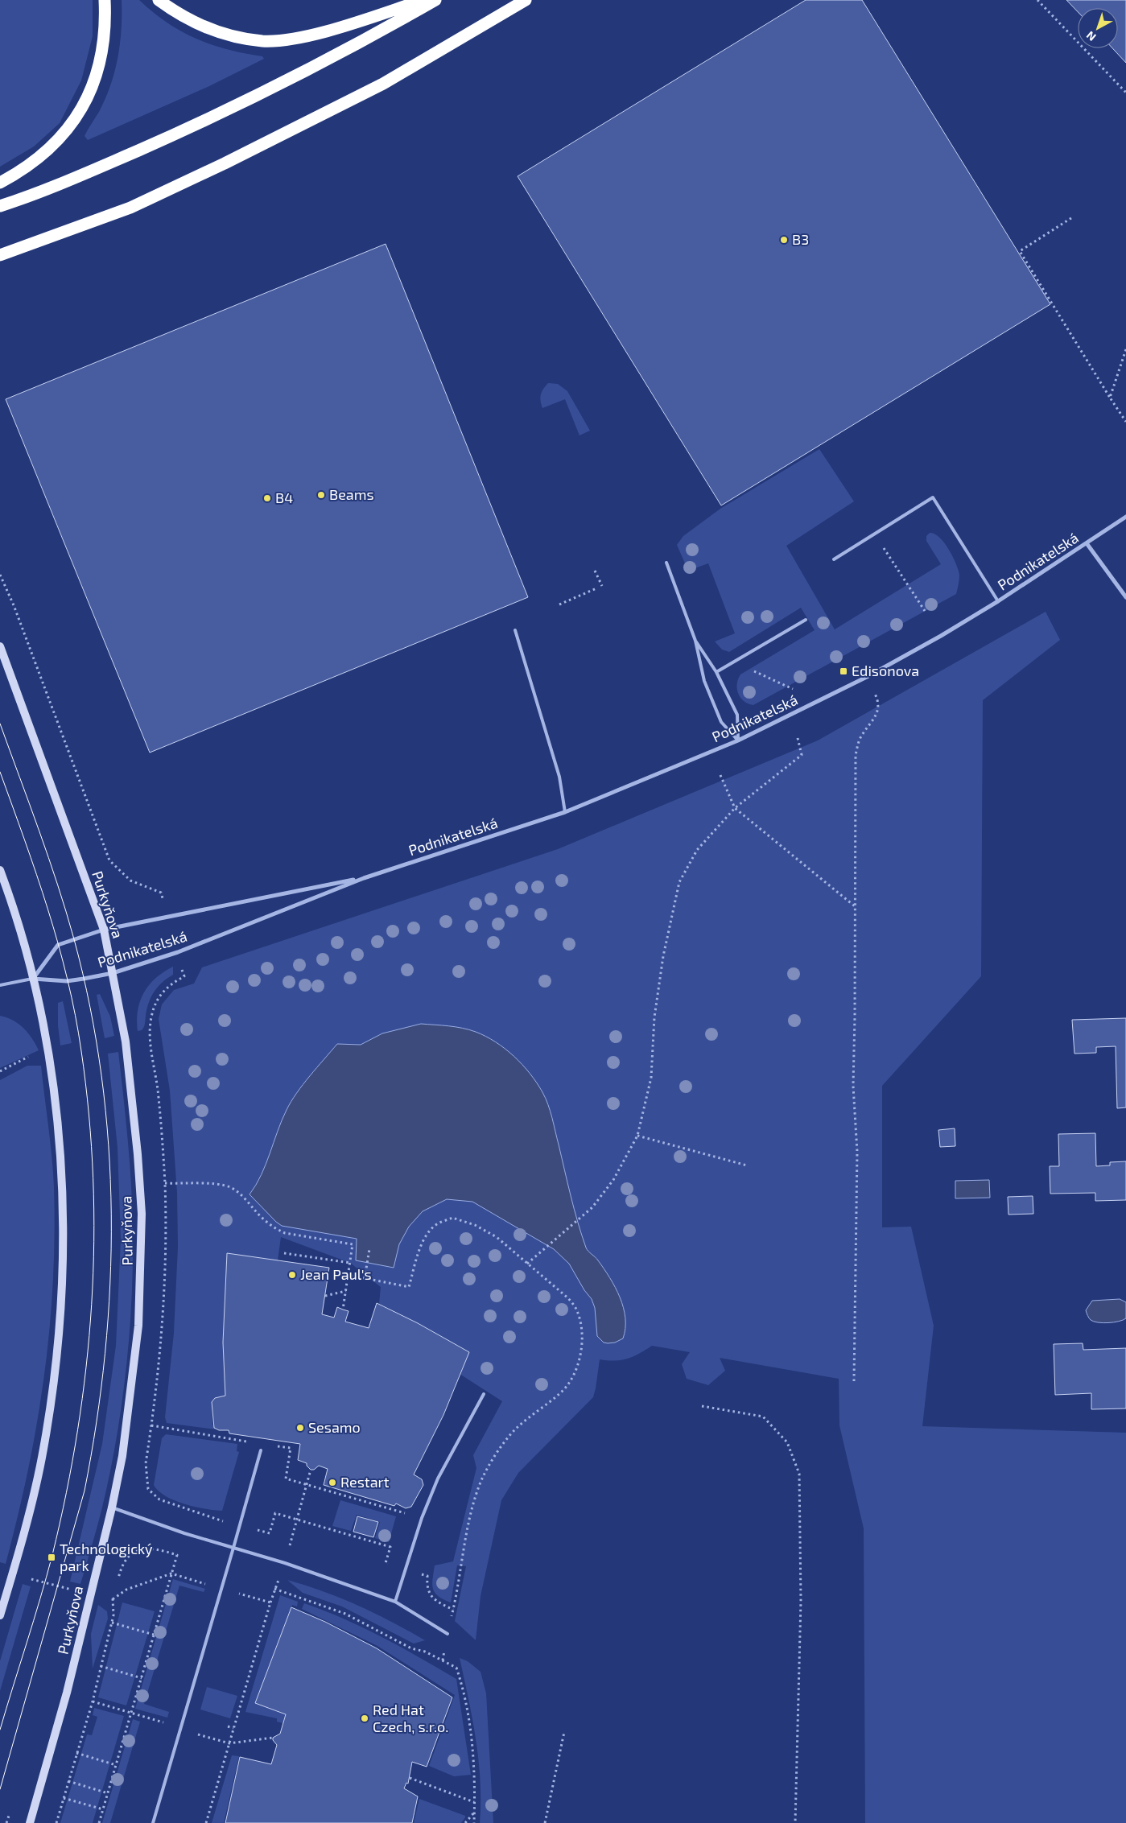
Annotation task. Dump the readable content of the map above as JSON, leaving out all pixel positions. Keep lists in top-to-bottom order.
{
  "streets": {
    "street": ["Podnikatelská", "Purkyňova"]
  },
  "crossings": [
    ["Podnikatelská", "Purkyňova"]
  ],
  "places": {
    "other": [
      "B3",
      "Beams",
      "B4",
      "Jean Paul's",
      "Sesamo",
      "Restart",
      "Red Hat Czech, s.r.o."
    ],
    "transit": ["Edisonova", "Technologický park"]
  },
  "north": "bottom left"
}
